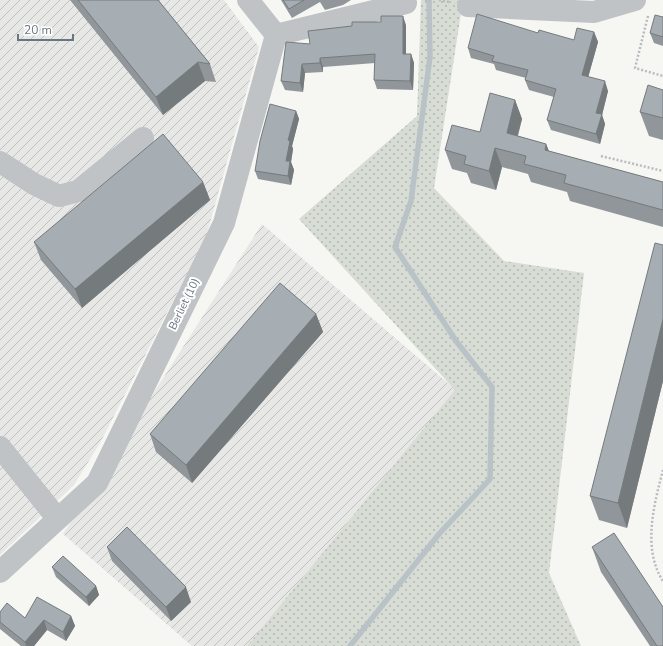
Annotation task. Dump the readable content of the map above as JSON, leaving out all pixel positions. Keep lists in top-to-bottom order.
{
  "streets": {
    "street": ["Berliet (10)"]
  },
  "scale_bar": "20 m"
}
